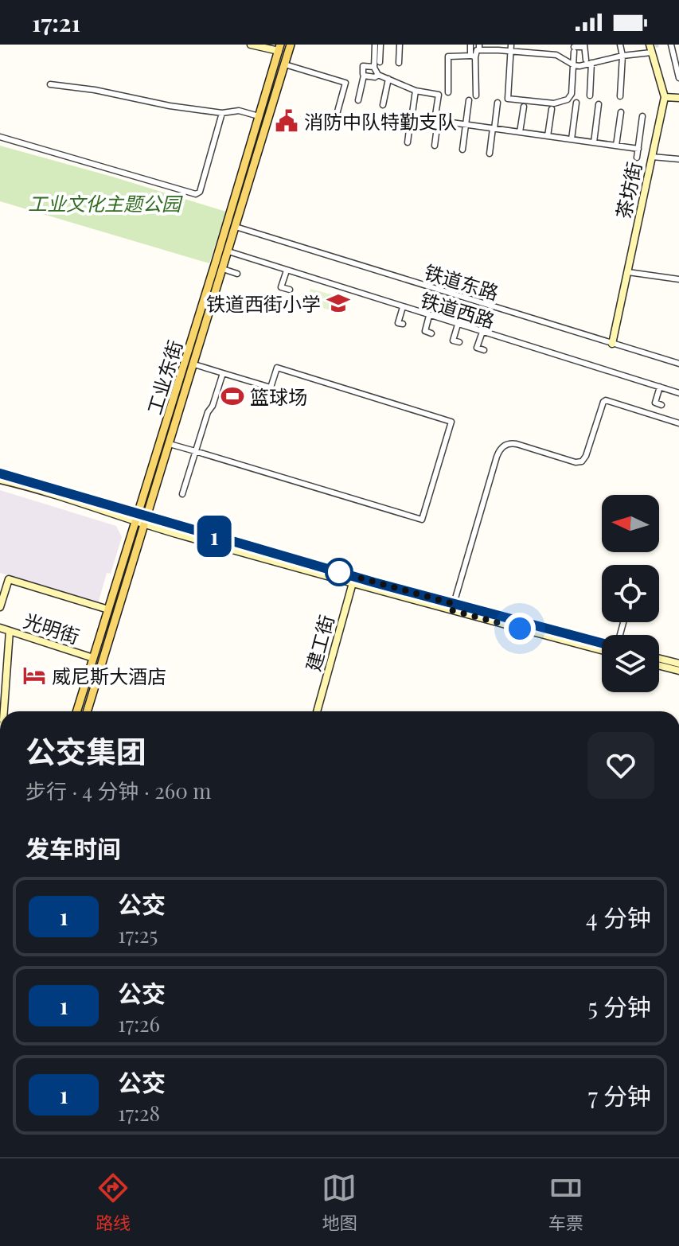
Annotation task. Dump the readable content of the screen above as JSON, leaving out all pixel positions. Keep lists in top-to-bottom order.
{
  "streets": {
    "main road": [
      "茶坊街",
      "工业东街",
      "光明街",
      "建工街"
    ],
    "street": ["铁道东路", "铁道西路"]
  },
  "crossings": [
    ["茶坊街", "铁道东路"],
    ["铁道东路", "工业东街"],
    ["铁道西路", "工业东街"],
    ["工业东街", "光明街"]
  ],
  "parks": ["工业文化主题公园"],
  "places": {
    "public building": ["消防中队特勤支队"],
    "school or university": ["铁道西街小学"],
    "sports": ["篮球场"],
    "hotel": ["威尼斯大酒店"]
  },
  "lines": ["bus line 1"],
  "north": "left",
  "page": {
    "status": "17:21",
    "on_map": "1",
    "heading": [
      ["公交集团", "步行 · 4 分钟 · 260 m"],
      "发车时间"
    ],
    "list": [
      {
        "mark": "1",
        "name": "公交",
        "note": "17:25",
        "value": "4 分钟"
      },
      {
        "mark": "1",
        "name": "公交",
        "note": "17:26",
        "value": "5 分钟"
      },
      {
        "mark": "1",
        "name": "公交",
        "note": "17:28",
        "value": "7 分钟"
      }
    ],
    "tabs": ["路线", "地图", "车票"]
  }
}
